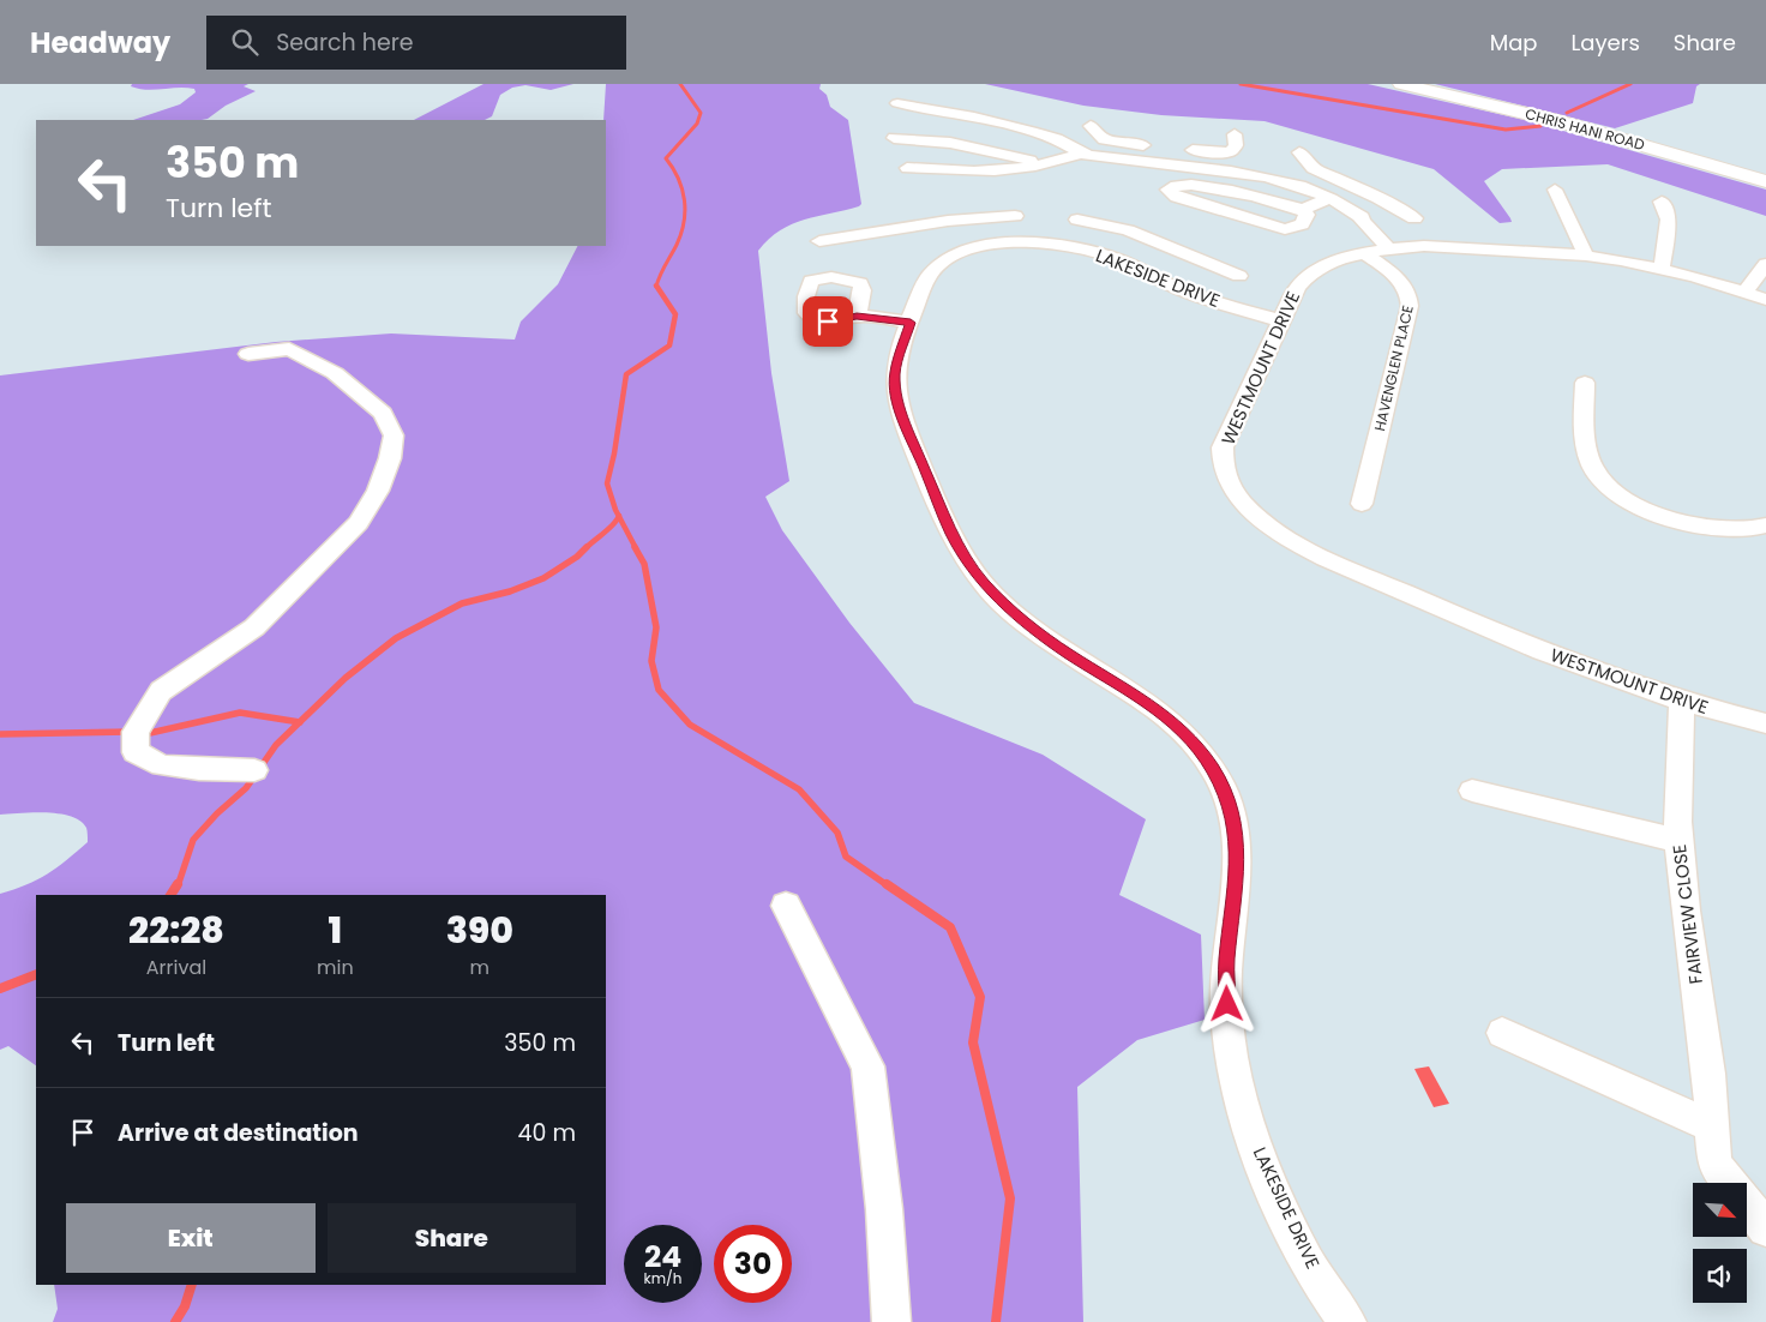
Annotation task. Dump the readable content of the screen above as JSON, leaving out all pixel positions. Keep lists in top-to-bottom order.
{
  "streets": {
    "main road": ["CHRIS HANI ROAD"],
    "street": [
      "LAKESIDE DRIVE",
      "WESTMOUNT DRIVE",
      "HAVENGLEN PLACE",
      "FAIRVIEW CLOSE"
    ]
  },
  "crossings": [
    ["LAKESIDE DRIVE", "WESTMOUNT DRIVE"],
    ["WESTMOUNT DRIVE", "HAVENGLEN PLACE"],
    ["WESTMOUNT DRIVE", "FAIRVIEW CLOSE"]
  ],
  "north": "bottom right",
  "page": {
    "header": "Headway",
    "search": "Search here",
    "nav": ["Map", "Layers", "Share"],
    "turn": ["350 m", "Turn left"],
    "eta": [
      "22:28",
      "Arrival",
      "1",
      "min",
      "390",
      "m"
    ],
    "list": [
      {
        "name": "Turn left",
        "value": "350 m"
      },
      {
        "name": "Arrive at destination",
        "value": "40 m"
      }
    ],
    "buttons": ["Exit", "Share"],
    "speed": "24 km/h",
    "limit": "30"
  }
}
